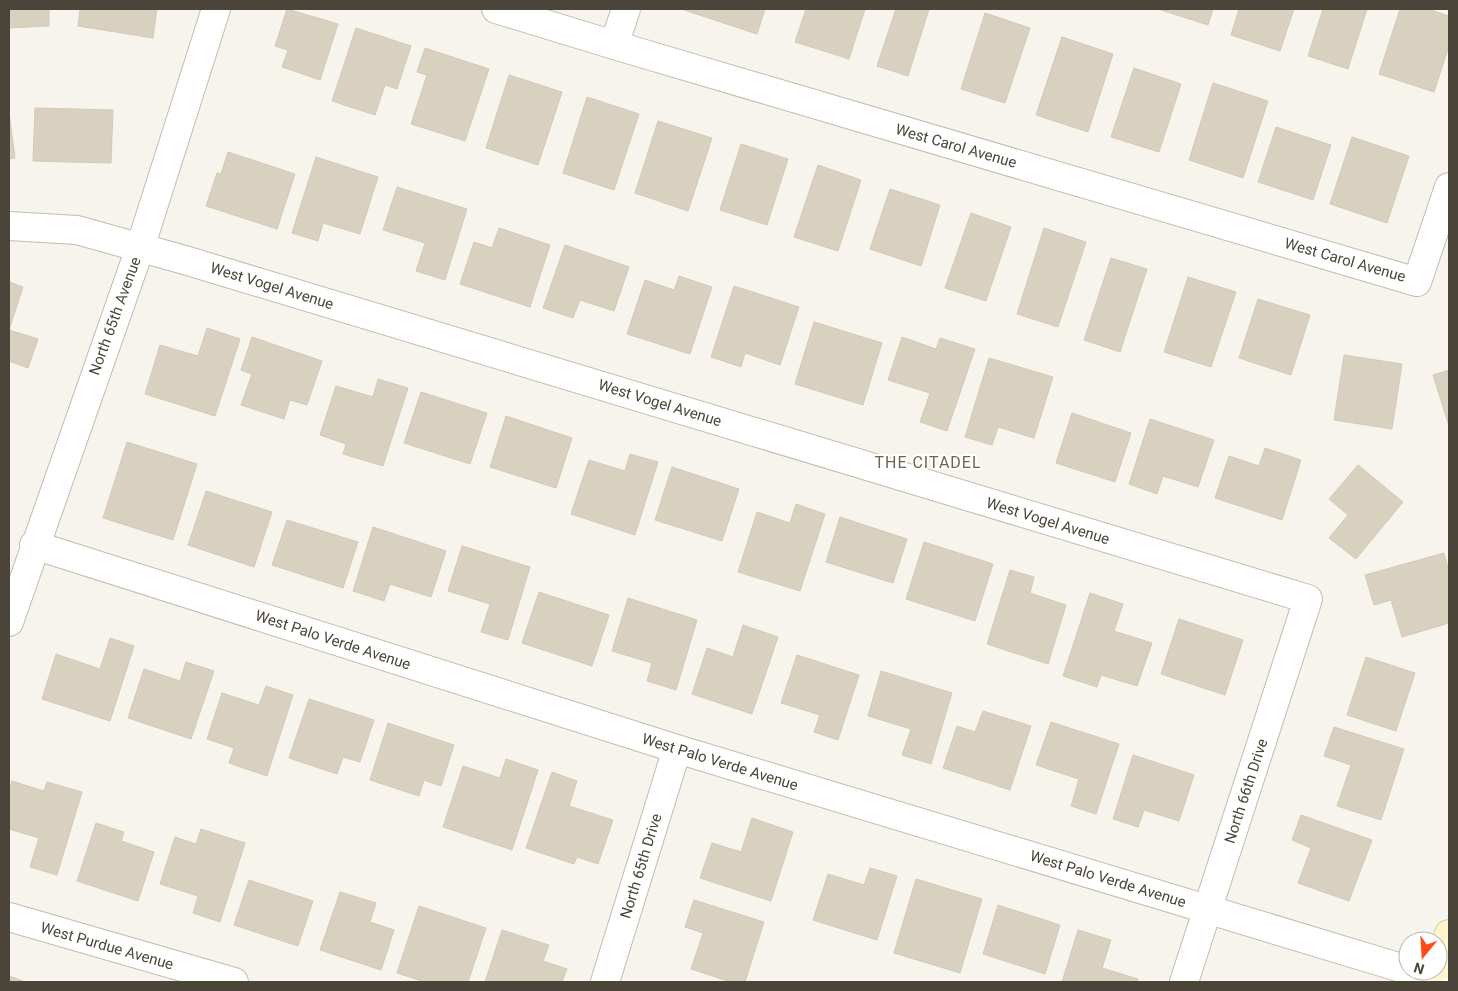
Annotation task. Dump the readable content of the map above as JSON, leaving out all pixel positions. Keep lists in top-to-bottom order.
{
  "streets": {
    "street": [
      "West Carol Avenue",
      "West Vogel Avenue",
      "North 65th Avenue",
      "West Palo Verde Avenue",
      "North 66th Drive",
      "North 65th Drive",
      "West Purdue Avenue"
    ]
  },
  "crossings": [
    ["West Vogel Avenue", "North 65th Avenue"],
    ["West Vogel Avenue", "North 66th Drive"],
    ["North 65th Avenue", "West Palo Verde Avenue"],
    ["West Palo Verde Avenue", "North 66th Drive"],
    ["West Palo Verde Avenue", "North 65th Drive"]
  ],
  "districts": ["THE CITADEL"],
  "north": "bottom"
}
